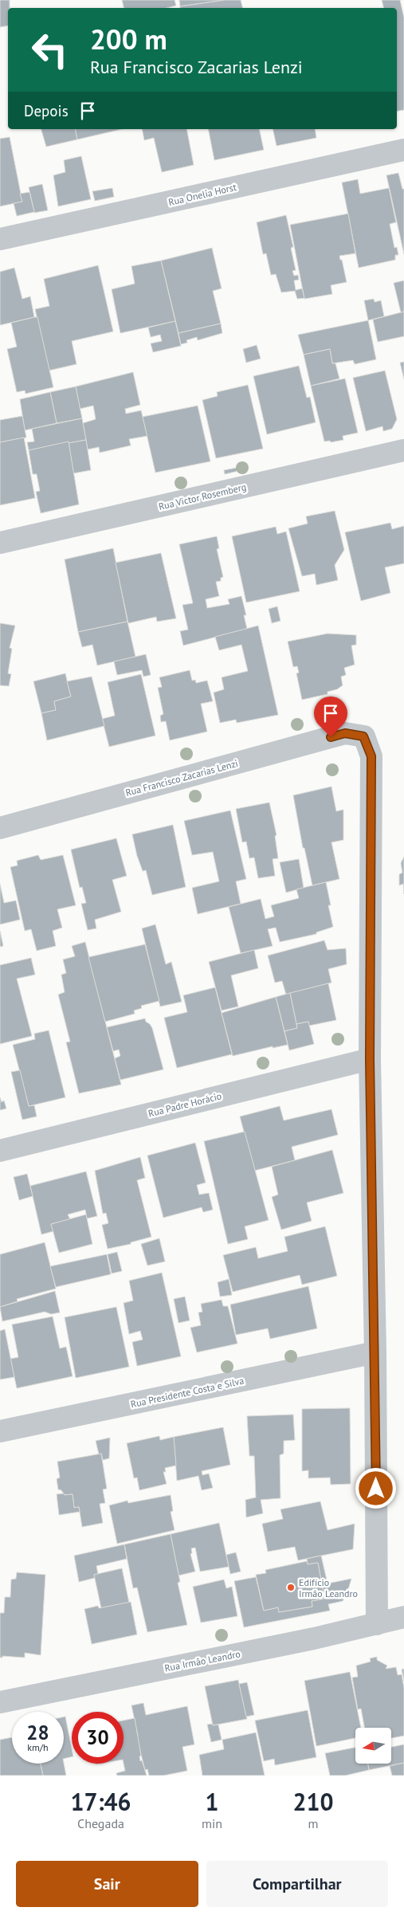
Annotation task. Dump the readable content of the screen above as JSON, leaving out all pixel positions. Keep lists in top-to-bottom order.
{
  "streets": {
    "street": [
      "Rua Onelia Horst",
      "Rua Victor Rosemberg",
      "Rua Francisco Zacarias Lenzi",
      "Rua Padre Horácio",
      "Rua Presidente Costa e Silva",
      "Rua Irmão Leandro"
    ]
  },
  "crossings": [
    ["Rua Francisco Zacarias Lenzi", "Rua Padre Horácio"]
  ],
  "places": ["Edifício Irmão Leandro"],
  "north": "left",
  "page": {
    "turn": ["200 m", "Rua Francisco Zacarias Lenzi"],
    "then": "Depois",
    "speed": "28 km/h",
    "limit": "30",
    "eta": [
      "17:46",
      "Chegada",
      "1",
      "min",
      "210",
      "m"
    ],
    "buttons": ["Sair", "Compartilhar"]
  }
}
